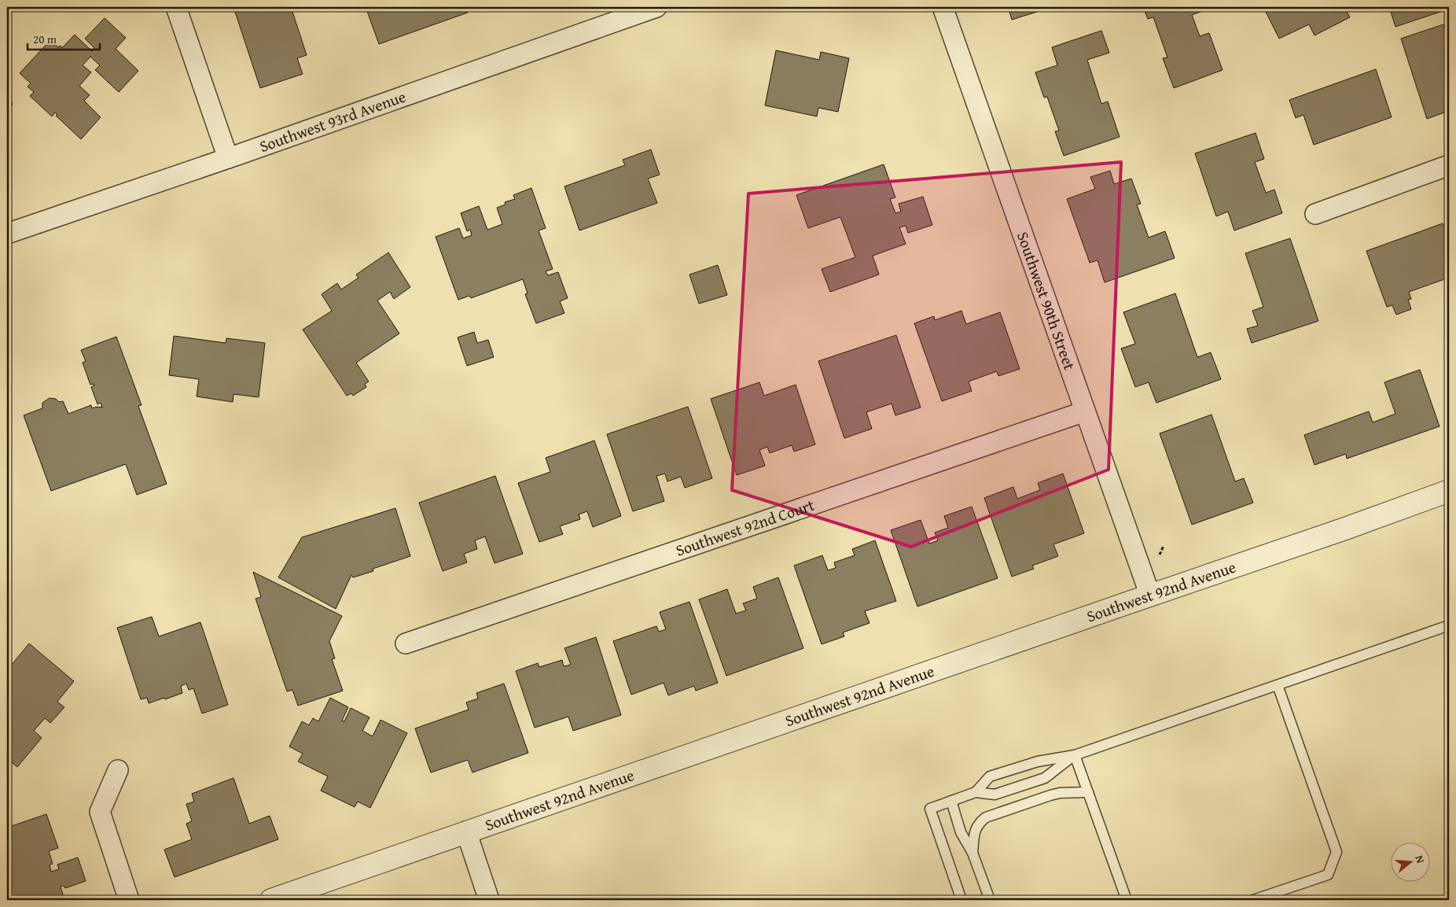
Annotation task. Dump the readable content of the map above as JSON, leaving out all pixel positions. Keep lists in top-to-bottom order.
{
  "streets": {
    "street": [
      "Southwest 93rd Avenue",
      "Southwest 90th Street",
      "Southwest 92nd Court",
      "Southwest 92nd Avenue"
    ]
  },
  "crossings": [
    ["Southwest 90th Street", "Southwest 92nd Court"],
    ["Southwest 90th Street", "Southwest 92nd Avenue"]
  ],
  "scale_bar": "20 m",
  "north": "right"
}
